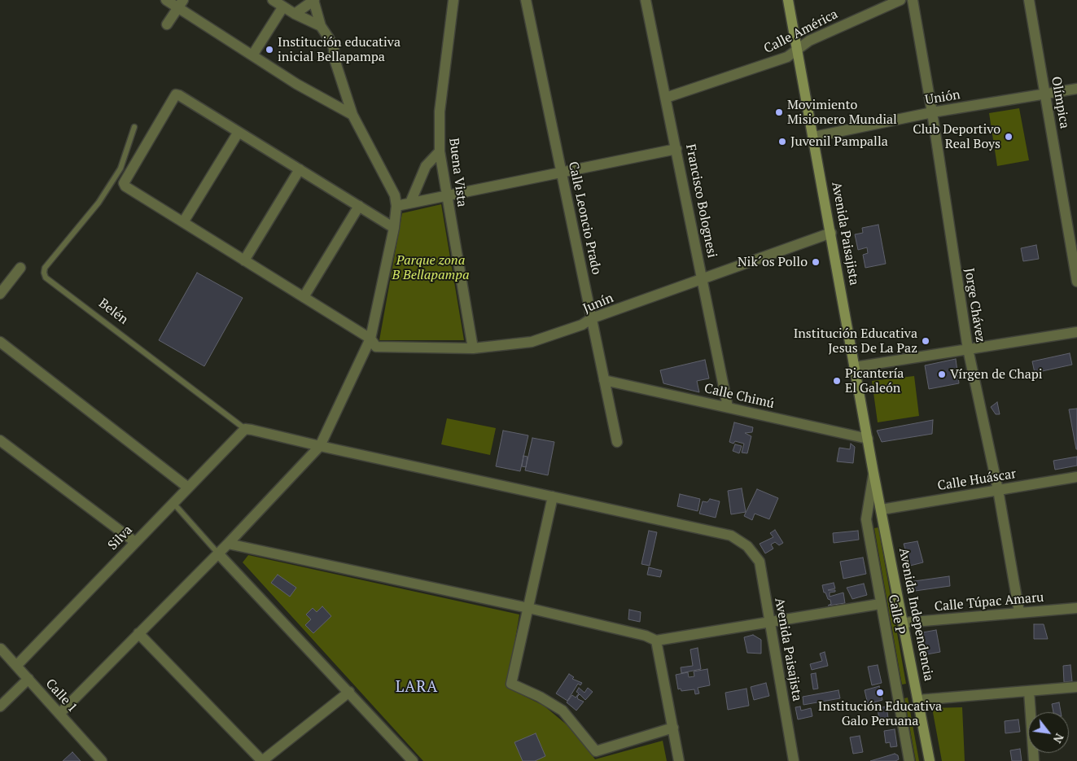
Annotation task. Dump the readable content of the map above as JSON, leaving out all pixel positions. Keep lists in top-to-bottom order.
{
  "streets": {
    "main road": ["Avenida Paisajista", "Avenida Independencia"],
    "street": [
      "Calle América",
      "Unión",
      "Olímpica",
      "Buena Vista",
      "Francisco Bolognesi",
      "Calle Leoncio Prado",
      "Junín",
      "Jorge Chávez",
      "Belén",
      "Calle Chimú",
      "Calle Huáscar",
      "Silva",
      "Calle Túpac Amaru",
      "Calle P",
      "Calle 1"
    ]
  },
  "crossings": [
    ["Calle América", "Francisco Bolognesi"],
    ["Calle América", "Avenida Paisajista"],
    ["Unión", "Olímpica"],
    ["Unión", "Avenida Paisajista"],
    ["Unión", "Jorge Chávez"],
    ["Buena Vista", "Junín"],
    ["Francisco Bolognesi", "Junín"],
    ["Francisco Bolognesi", "Calle Chimú"],
    ["Calle Leoncio Prado", "Junín"],
    ["Calle Leoncio Prado", "Calle Chimú"],
    ["Avenida Paisajista", "Junín"],
    ["Avenida Paisajista", "Belén"],
    ["Avenida Paisajista", "Calle Chimú"],
    ["Avenida Paisajista", "Calle P"],
    ["Avenida Paisajista", "Avenida Independencia"],
    ["Jorge Chávez", "Calle Huáscar"],
    ["Jorge Chávez", "Calle Túpac Amaru"],
    ["Belén", "Silva"],
    ["Calle Huáscar", "Avenida Independencia"],
    ["Silva", "Calle 1"],
    ["Calle Túpac Amaru", "Avenida Independencia"],
    ["Calle P", "Avenida Independencia"]
  ],
  "districts": ["LARA"],
  "parks": ["Parque zona B Bellapampa"],
  "places": [
    "Institución educativa inicial Bellapampa",
    "Movimiento Misionero Mundial",
    "Club Deportivo Real Boys",
    "Juvenil Pampalla",
    "Nik´os Pollo",
    "Institución Educativa Jesus De La Paz",
    "Vírgen de Chapi",
    "Picantería El Galeón",
    "Institución Educativa Galo Peruana"
  ],
  "north": "bottom right"
}
